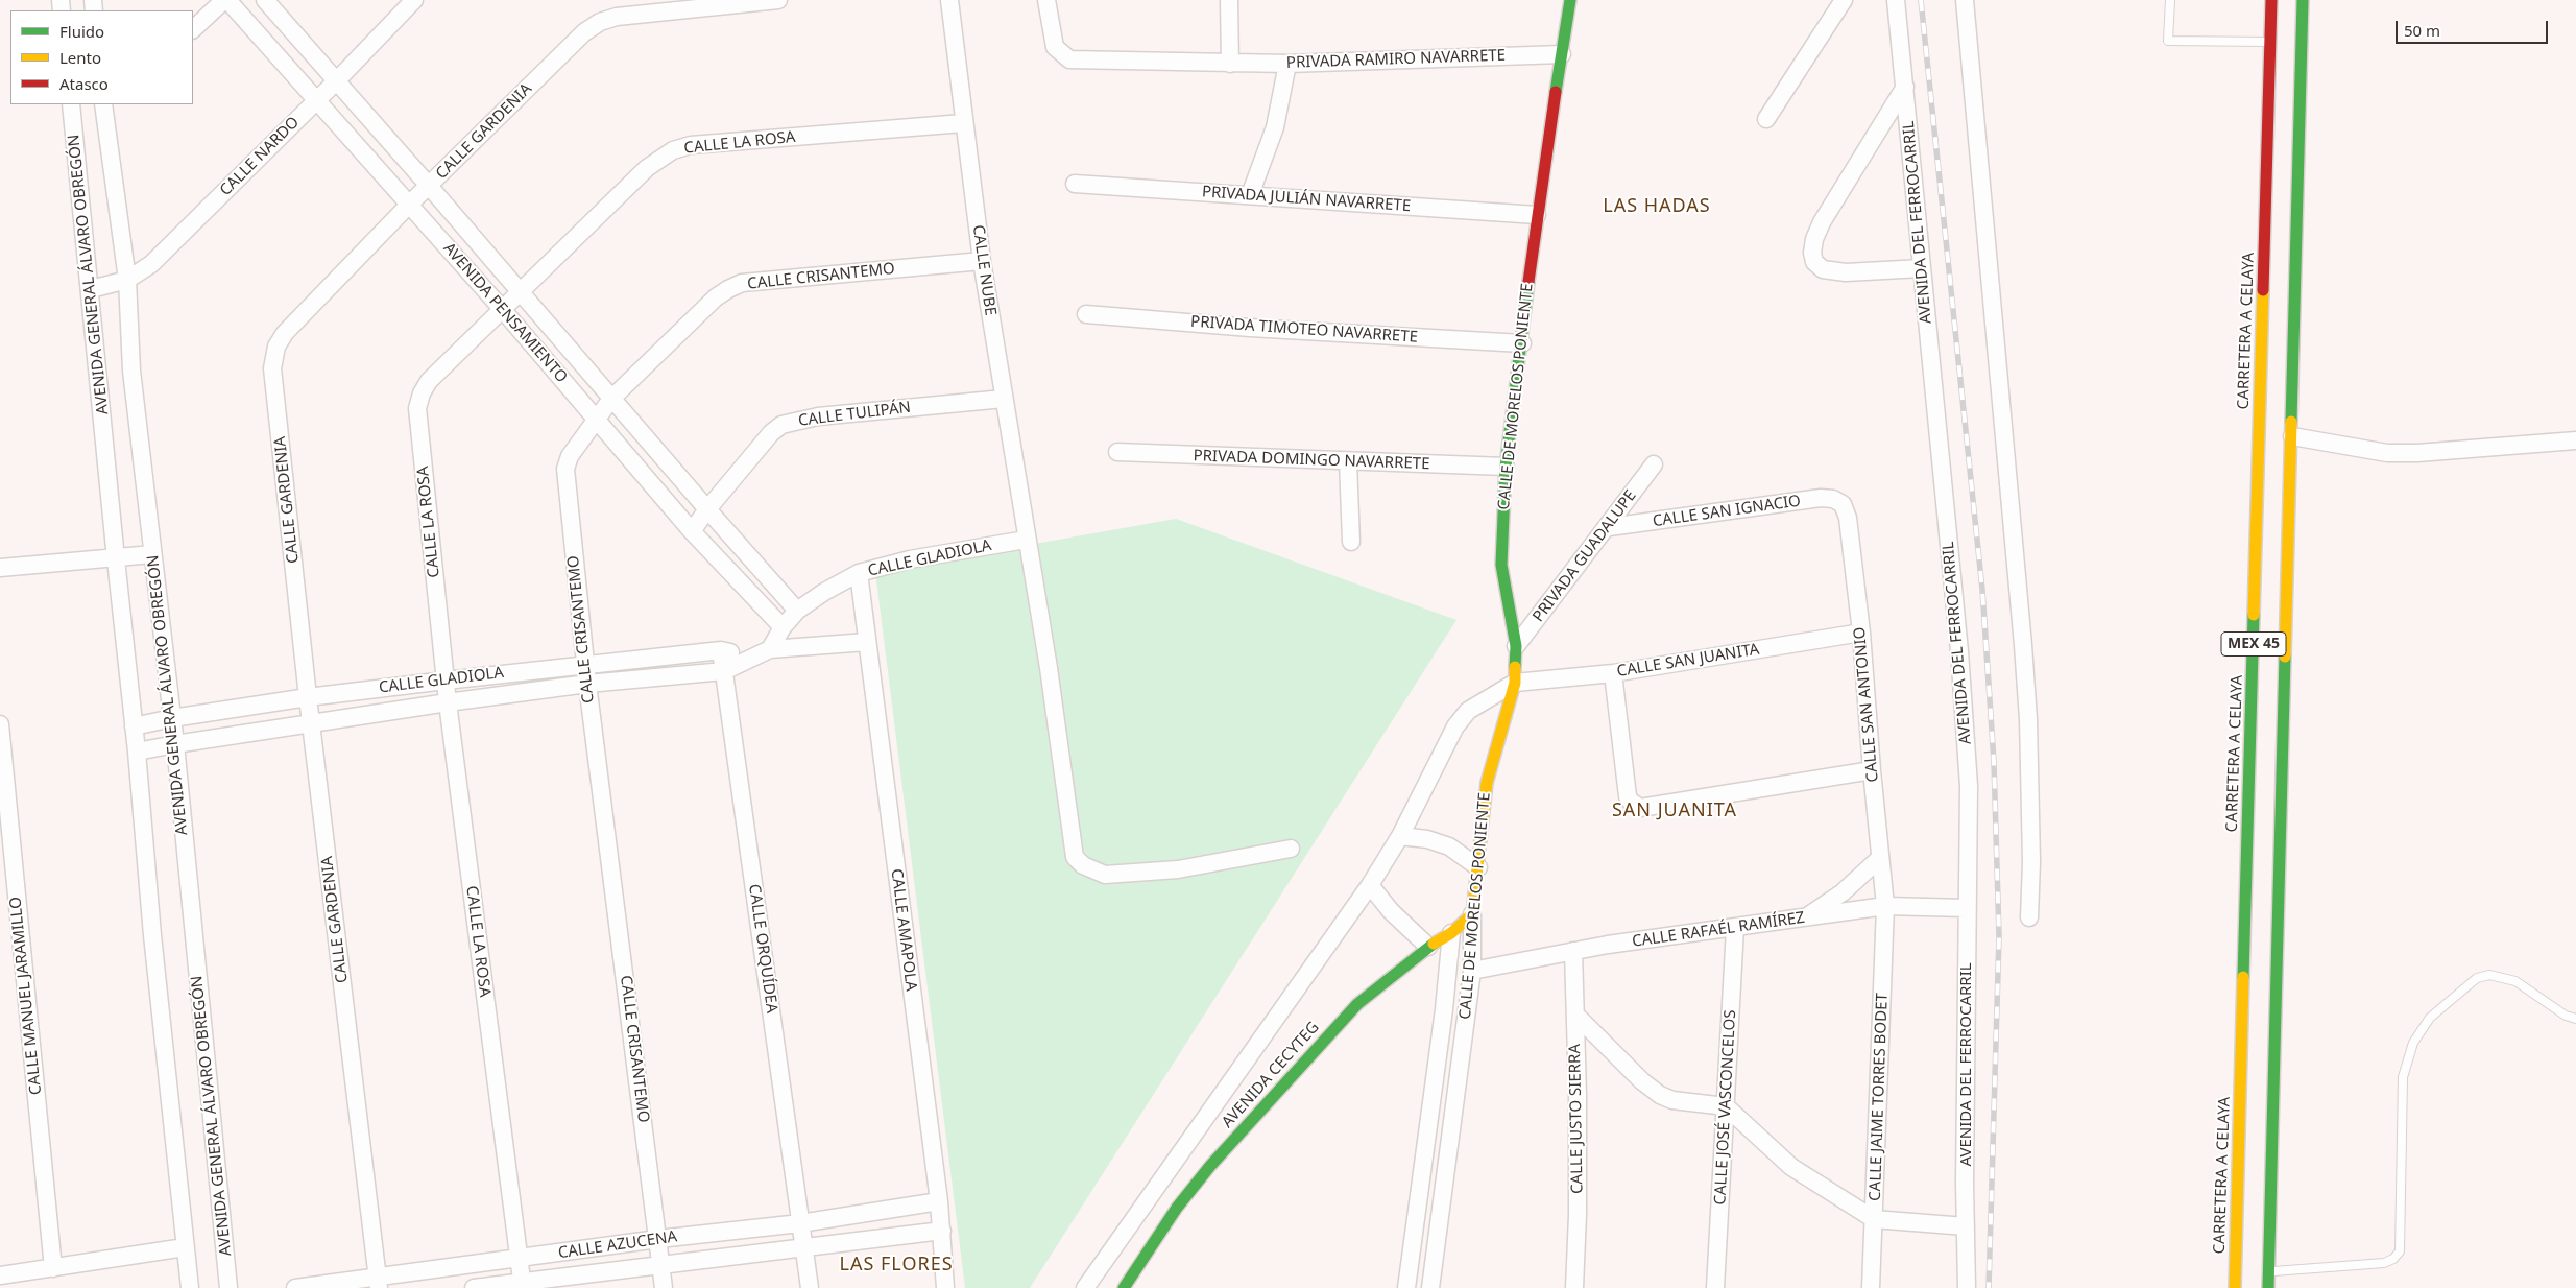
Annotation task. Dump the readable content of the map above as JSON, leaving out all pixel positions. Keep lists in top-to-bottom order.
{
  "streets": {
    "main road": [
      "CARRETERA A CELAYA",
      "CALLE DE MORELOS PONIENTE",
      "MEX 45",
      "AVENIDA CECYTEG"
    ],
    "street": [
      "PRIVADA RAMIRO NAVARRETE",
      "CALLE GARDENIA",
      "CALLE LA ROSA",
      "CALLE NARDO",
      "PRIVADA JULIÁN NAVARRETE",
      "AVENIDA DEL FERROCARRIL",
      "CALLE NUBE",
      "AVENIDA GENERAL ÁLVARO OBREGÓN",
      "CALLE CRISANTEMO",
      "AVENIDA PENSAMIENTO",
      "PRIVADA TIMOTEO NAVARRETE",
      "CALLE TULIPÁN",
      "PRIVADA DOMINGO NAVARRETE",
      "CALLE SAN IGNACIO",
      "PRIVADA GUADALUPE",
      "CALLE GLADIOLA",
      "CALLE SAN JUANITA",
      "CALLE SAN ANTONIO",
      "CALLE AMAPOLA",
      "CALLE RAFAÉL RAMÍREZ",
      "CALLE ORQUÍDEA",
      "CALLE MANUEL JARAMILLO",
      "CALLE JAIME TORRES BODET",
      "CALLE JOSÉ VASCONCELOS",
      "CALLE JUSTO SIERRA",
      "CALLE AZUCENA"
    ]
  },
  "crossings": [
    ["PRIVADA RAMIRO NAVARRETE", "CALLE DE MORELOS PONIENTE"],
    ["CALLE GARDENIA", "AVENIDA PENSAMIENTO"],
    ["CALLE GARDENIA", "CALLE GLADIOLA"],
    ["CALLE GARDENIA", "CALLE AZUCENA"],
    ["CALLE LA ROSA", "CALLE NUBE"],
    ["CALLE LA ROSA", "AVENIDA PENSAMIENTO"],
    ["CALLE LA ROSA", "CALLE GLADIOLA"],
    ["CALLE LA ROSA", "CALLE AZUCENA"],
    ["CALLE NARDO", "AVENIDA GENERAL ÁLVARO OBREGÓN"],
    ["CALLE NARDO", "AVENIDA PENSAMIENTO"],
    ["PRIVADA JULIÁN NAVARRETE", "CALLE DE MORELOS PONIENTE"],
    ["AVENIDA DEL FERROCARRIL", "CALLE RAFAÉL RAMÍREZ"],
    ["CALLE NUBE", "CALLE CRISANTEMO"],
    ["CALLE NUBE", "CALLE TULIPÁN"],
    ["CALLE NUBE", "CALLE GLADIOLA"],
    ["AVENIDA GENERAL ÁLVARO OBREGÓN", "CALLE GLADIOLA"],
    ["CALLE CRISANTEMO", "AVENIDA PENSAMIENTO"],
    ["CALLE CRISANTEMO", "CALLE GLADIOLA"],
    ["CALLE CRISANTEMO", "CALLE AZUCENA"],
    ["AVENIDA PENSAMIENTO", "CALLE TULIPÁN"],
    ["AVENIDA PENSAMIENTO", "CALLE GLADIOLA"],
    ["PRIVADA TIMOTEO NAVARRETE", "CALLE DE MORELOS PONIENTE"],
    ["CALLE DE MORELOS PONIENTE", "PRIVADA DOMINGO NAVARRETE"],
    ["CALLE DE MORELOS PONIENTE", "PRIVADA GUADALUPE"],
    ["CALLE DE MORELOS PONIENTE", "CALLE SAN JUANITA"],
    ["CALLE DE MORELOS PONIENTE", "CALLE RAFAÉL RAMÍREZ"],
    ["CALLE DE MORELOS PONIENTE", "AVENIDA CECYTEG"],
    ["CALLE SAN IGNACIO", "PRIVADA GUADALUPE"],
    ["CALLE SAN IGNACIO", "CALLE SAN ANTONIO"],
    ["CALLE GLADIOLA", "CALLE AMAPOLA"],
    ["CALLE GLADIOLA", "CALLE ORQUÍDEA"],
    ["CALLE SAN JUANITA", "CALLE SAN ANTONIO"],
    ["CALLE SAN ANTONIO", "CALLE RAFAÉL RAMÍREZ"],
    ["CALLE SAN ANTONIO", "CALLE JAIME TORRES BODET"],
    ["CALLE AMAPOLA", "CALLE AZUCENA"],
    ["CALLE RAFAÉL RAMÍREZ", "CALLE JAIME TORRES BODET"],
    ["CALLE RAFAÉL RAMÍREZ", "CALLE JOSÉ VASCONCELOS"],
    ["CALLE RAFAÉL RAMÍREZ", "CALLE JUSTO SIERRA"],
    ["CALLE ORQUÍDEA", "CALLE AZUCENA"]
  ],
  "districts": ["LAS HADAS", "SAN JUANITA", "LAS FLORES"],
  "legend": ["Fluido", "Lento", "Atasco"],
  "scale_bar": "50 m"
}
